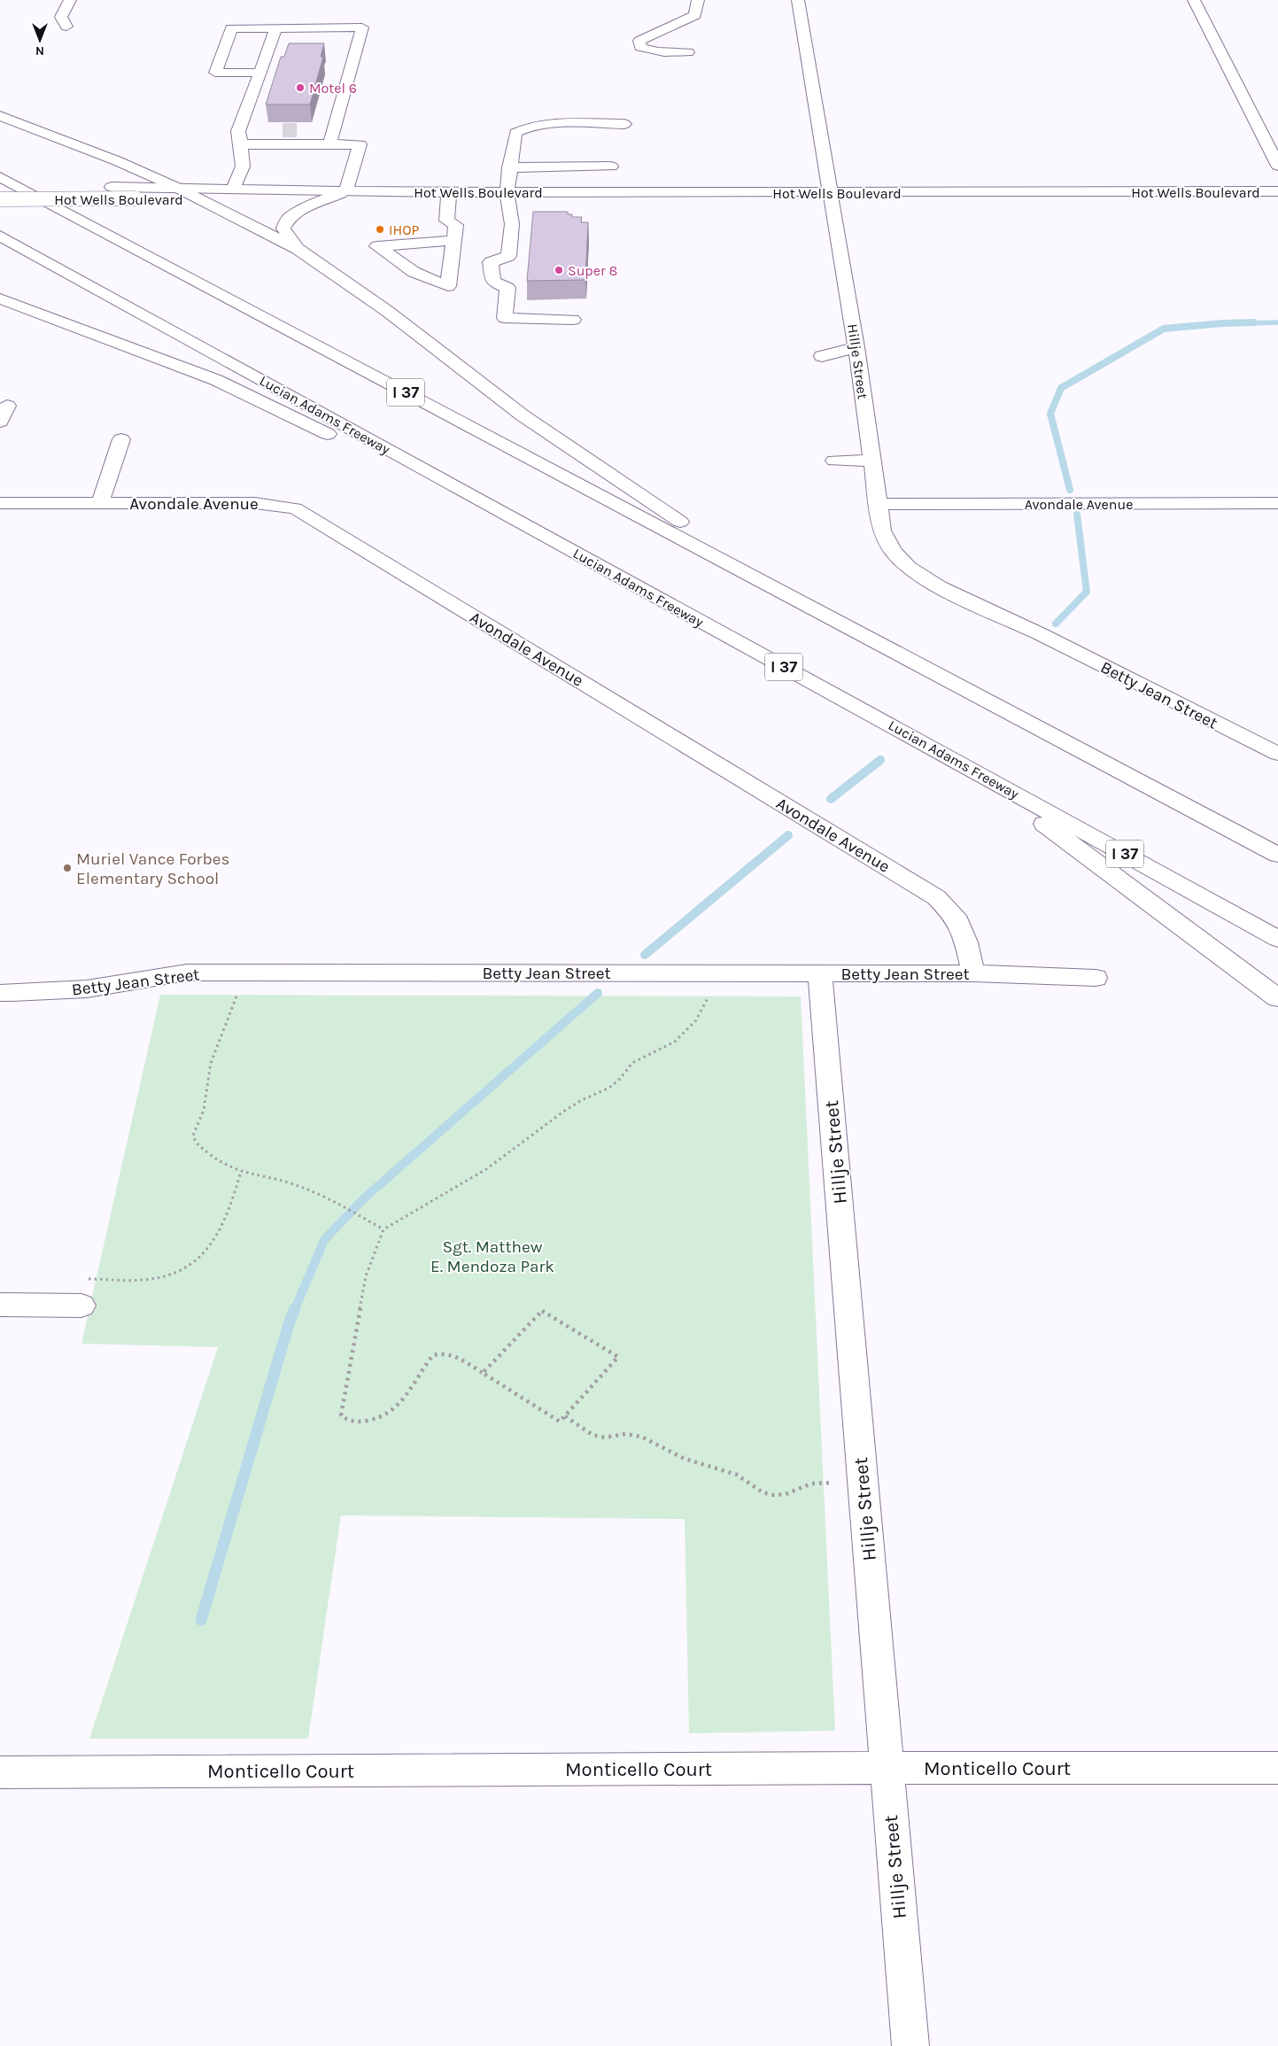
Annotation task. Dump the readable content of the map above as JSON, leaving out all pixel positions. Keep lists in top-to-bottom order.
{
  "streets": {
    "main road": [
      "Hot Wells Boulevard",
      "Hillje Street",
      "I 37",
      "Lucian Adams Freeway",
      "Avondale Avenue",
      "Betty Jean Street",
      "Monticello Court"
    ]
  },
  "crossings": [
    ["Hot Wells Boulevard", "Hillje Street"],
    ["Hillje Street", "Avondale Avenue"],
    ["Hillje Street", "Betty Jean Street"],
    ["Hillje Street", "Monticello Court"],
    ["Avondale Avenue", "Betty Jean Street"]
  ],
  "parks": ["Sgt. Matthew E. Mendoza Park"],
  "places": [
    "Motel 6",
    "IHOP",
    "Super 8",
    "Muriel Vance Forbes Elementary School"
  ],
  "north": "bottom"
}
